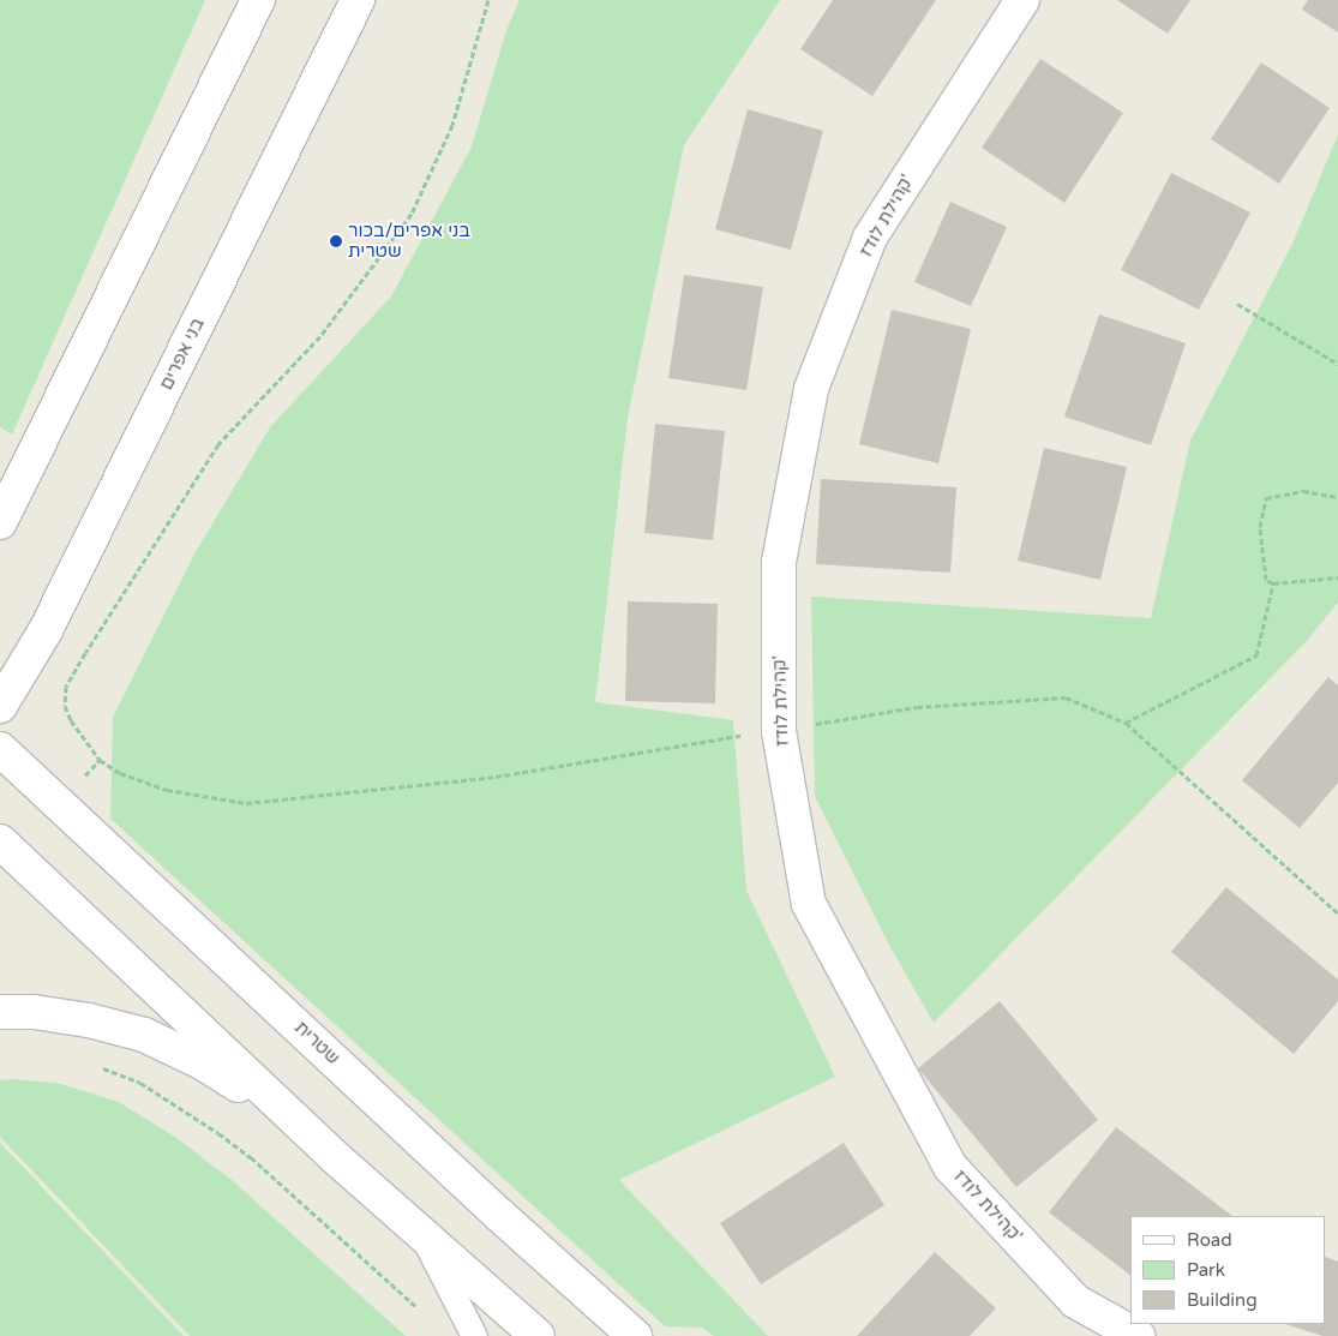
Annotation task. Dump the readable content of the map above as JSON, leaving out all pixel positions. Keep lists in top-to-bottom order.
{
  "streets": {
    "street": ["קהילת לודז'", "בני אפרים", "שטרית"]
  },
  "places": ["בני אפרים/בכור שטרית"],
  "legend": ["Road", "Park", "Building"]
}
